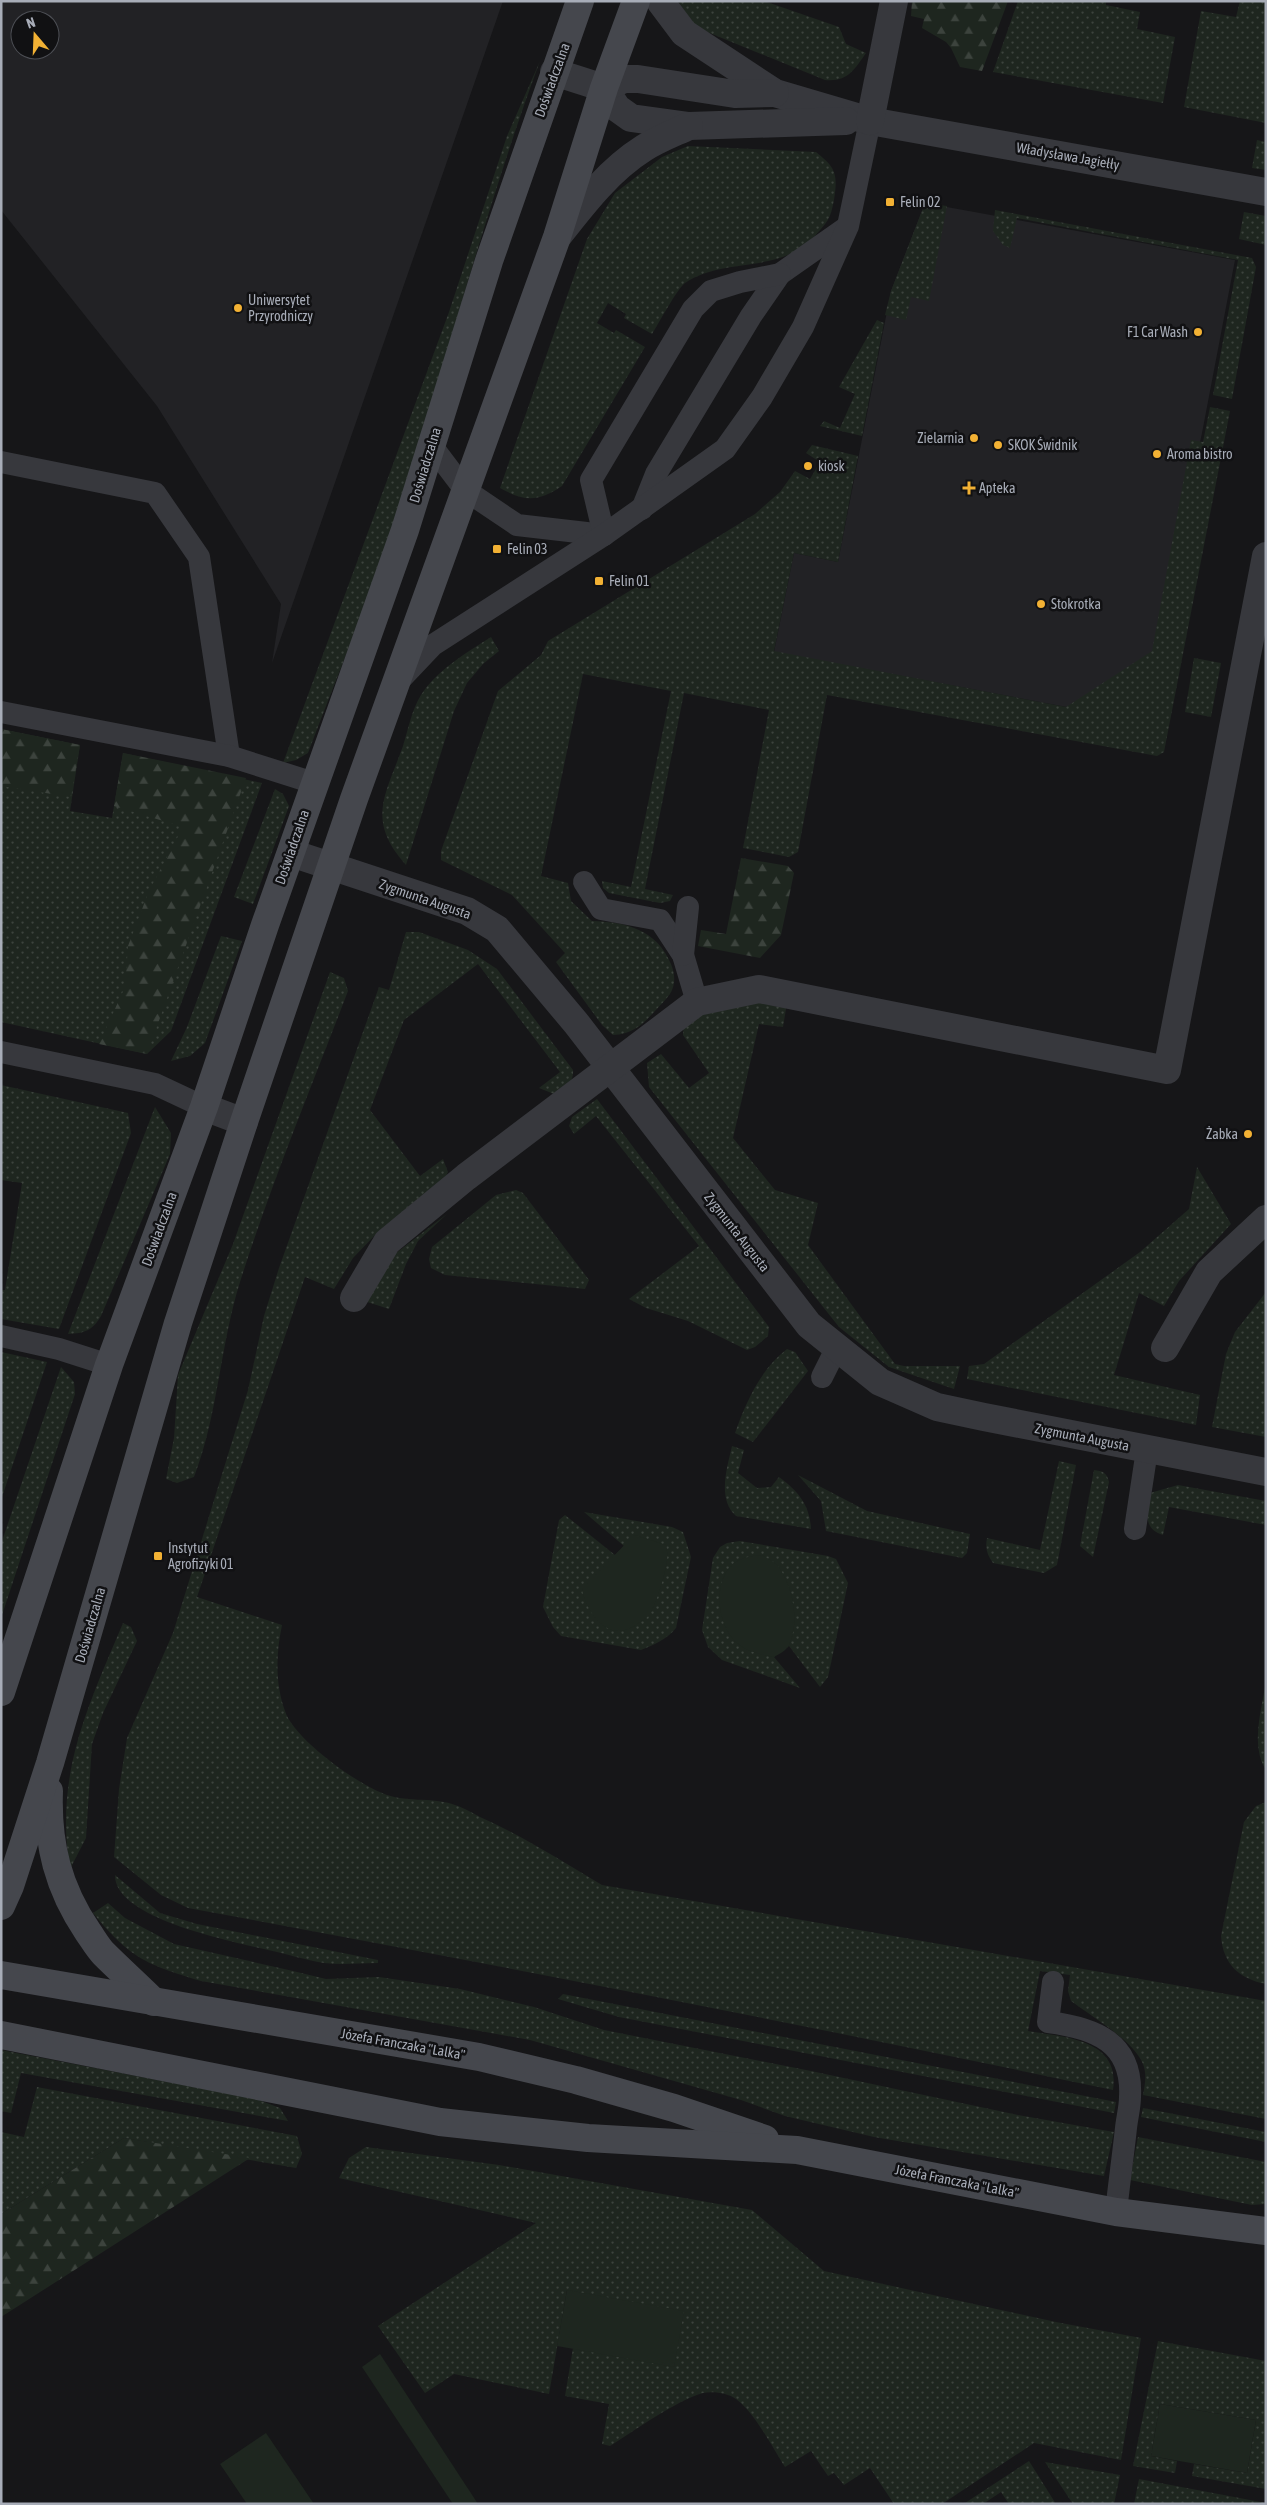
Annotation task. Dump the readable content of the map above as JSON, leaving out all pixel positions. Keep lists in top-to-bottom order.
{
  "streets": {
    "street": [
      "Doświadczalna",
      "Władysława Jagiełły",
      "Zygmunta Augusta",
      "Józefa Franczaka \"Lalka\""
    ]
  },
  "crossings": [
    ["Doświadczalna", "Władysława Jagiełły"],
    ["Doświadczalna", "Zygmunta Augusta"]
  ],
  "places": {
    "transit": [
      "Felin 02",
      "Felin 03",
      "Felin 01",
      "Instytut Agrofizyki 01"
    ],
    "other": [
      "Uniwersytet Przyrodniczy",
      "F1 Car Wash",
      "Zielarnia",
      "SKOK Świdnik",
      "Aroma bistro",
      "kiosk",
      "Stokrotka",
      "Żabka"
    ],
    "health": ["Apteka"]
  },
  "north": "top"
}
